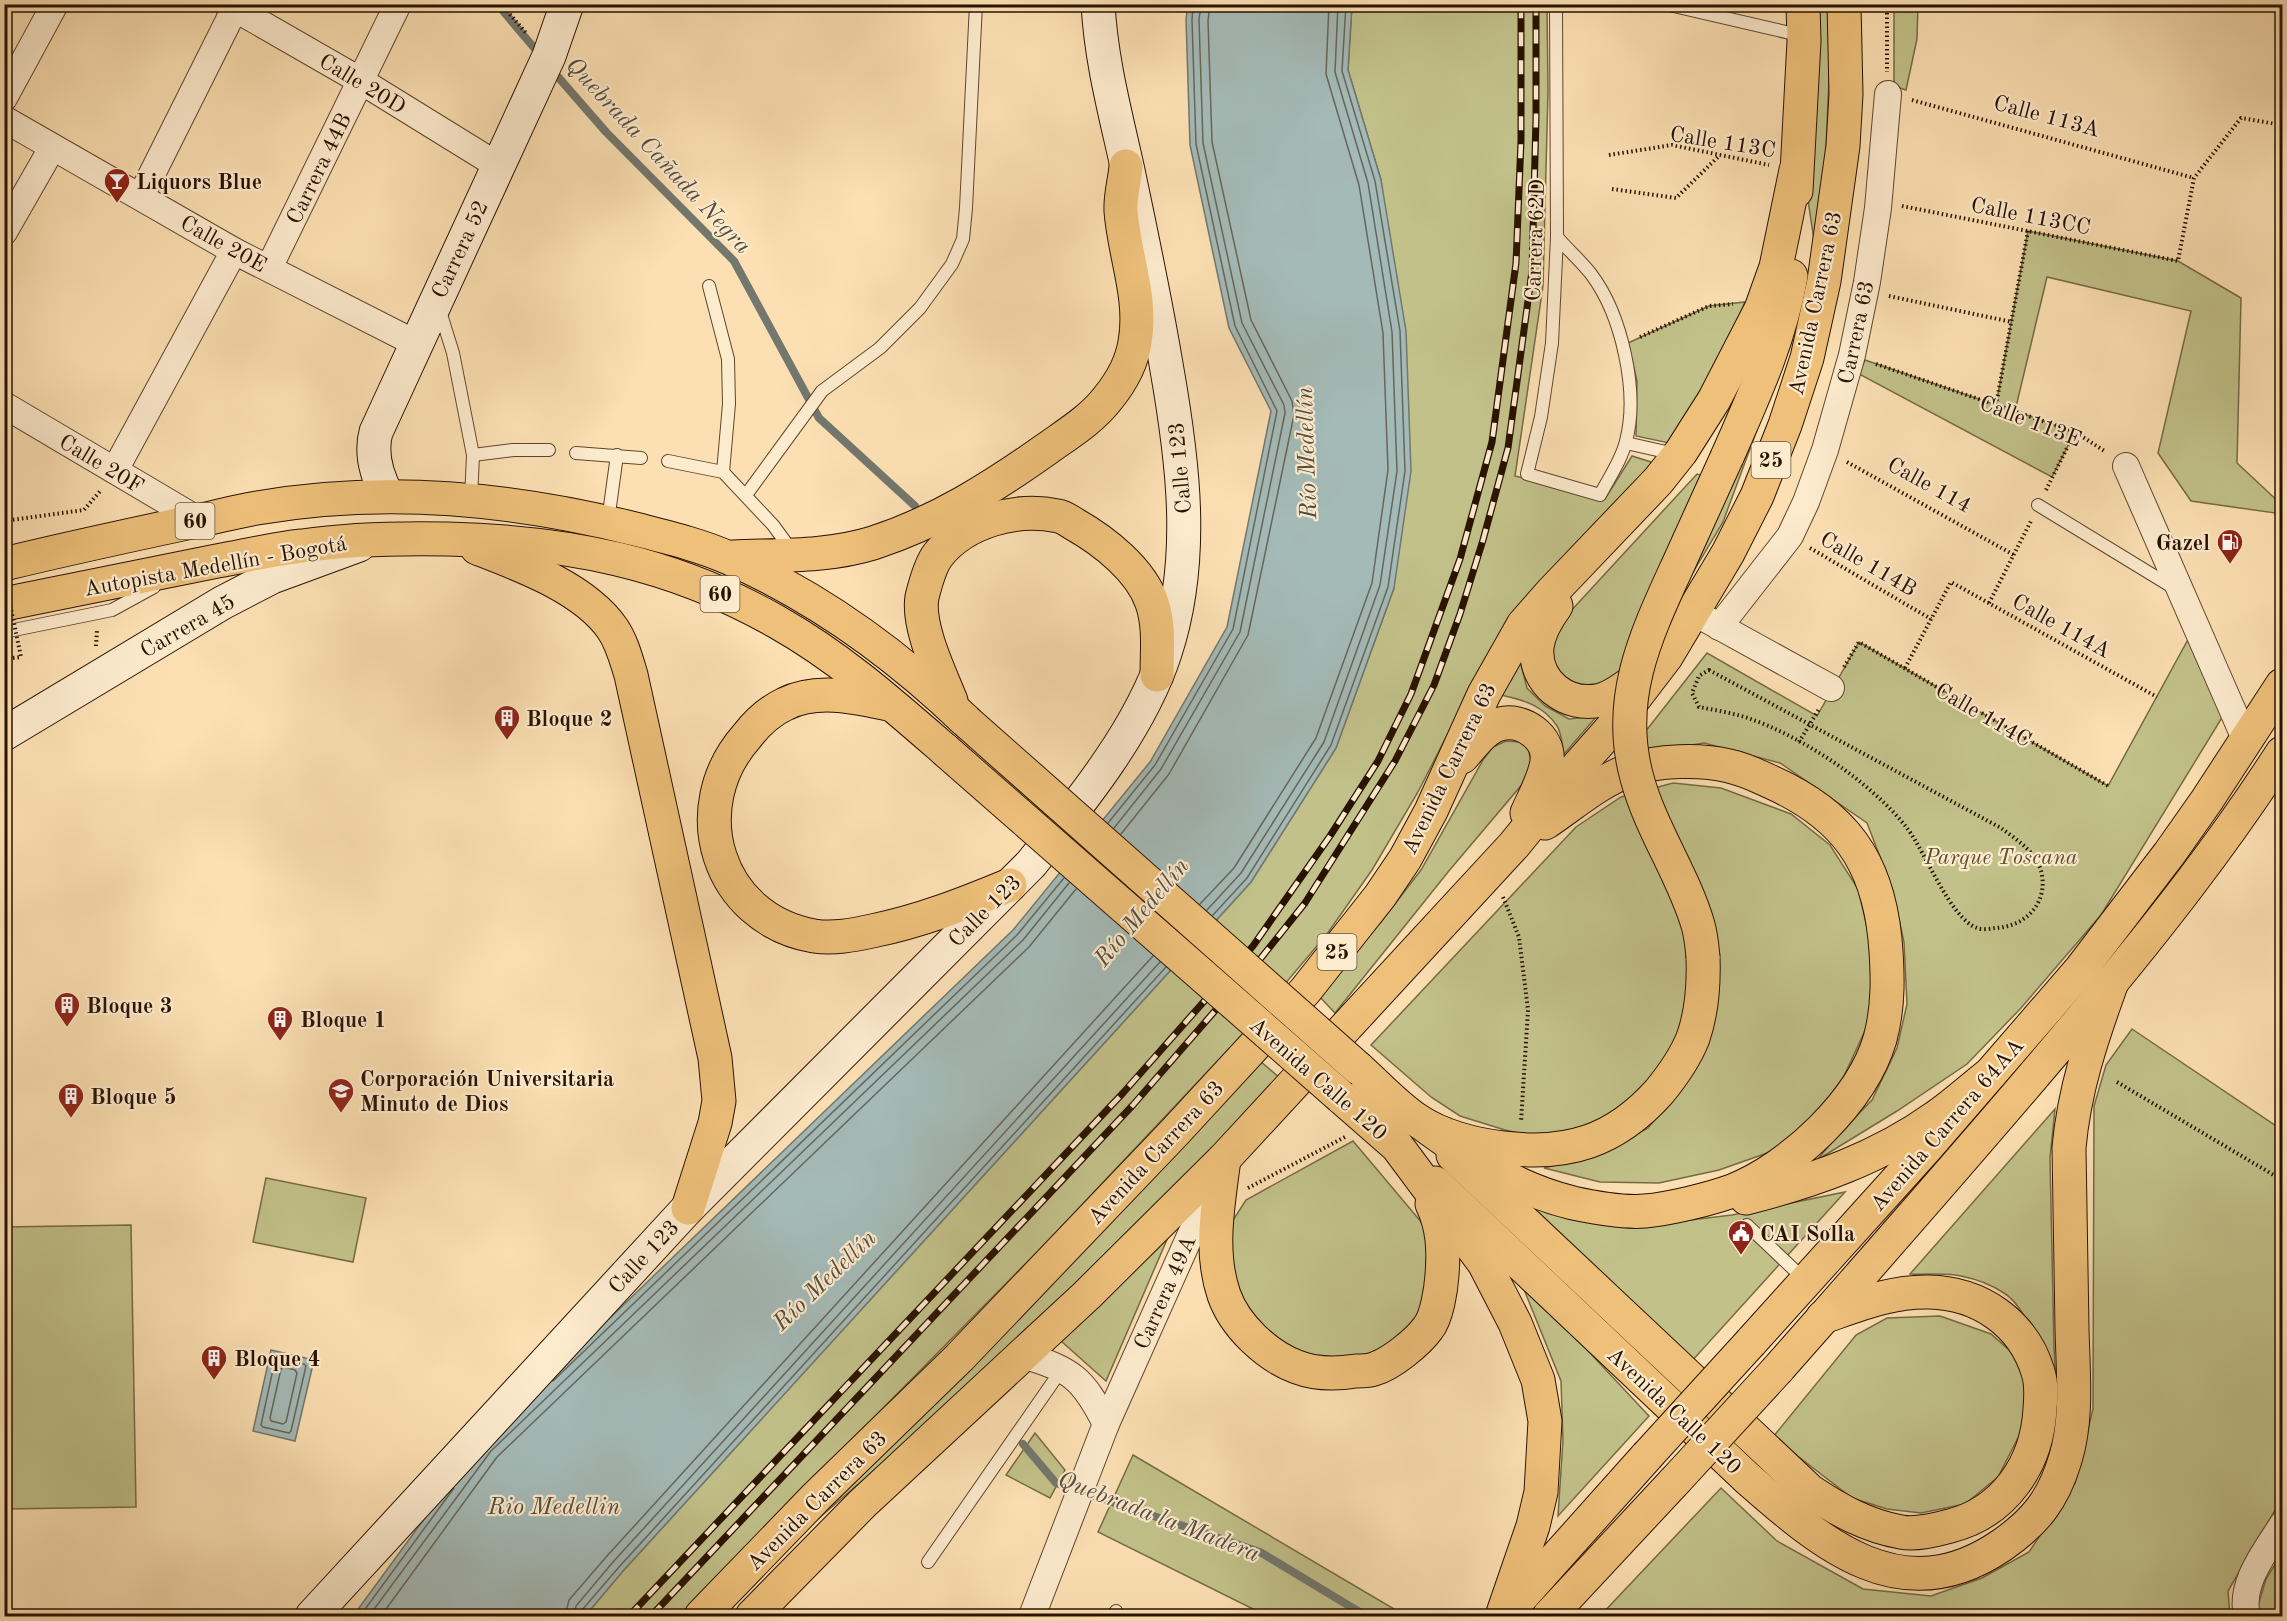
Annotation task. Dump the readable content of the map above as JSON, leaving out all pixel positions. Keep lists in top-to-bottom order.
{
  "streets": {
    "main road": [
      "Carrera 52",
      "Avenida Carrera 63",
      "25",
      "Calle 123",
      "60",
      "Autopista Medellín - Bogotá",
      "Carrera 45",
      "Avenida Calle 120",
      "Avenida Carrera 64AA"
    ],
    "street": [
      "Calle 20D",
      "Carrera 44B",
      "Calle 20E",
      "Carrera 63",
      "Calle 20F",
      "Carrera 49A"
    ],
    "lane": ["Carrera 62D"],
    "path": [
      "Calle 113A",
      "Calle 113C",
      "Calle 113CC",
      "Calle 113E",
      "Calle 114",
      "Calle 114B",
      "Calle 114A",
      "Calle 114C"
    ]
  },
  "crossings": [
    ["Calle 20D", "Carrera 44B"],
    ["Calle 20D", "Carrera 52"],
    ["Calle 113A", "Calle 113CC"],
    ["Calle 113A", "Carrera 63"],
    ["Calle 113C", "Avenida Carrera 63"],
    ["Carrera 44B", "Calle 20E"],
    ["Calle 113CC", "Carrera 63"],
    ["Calle 20E", "Carrera 52"],
    ["Carrera 52", "Autopista Medellín - Bogotá"],
    ["Avenida Carrera 63", "Carrera 63"],
    ["Avenida Carrera 63", "Avenida Calle 120"],
    ["Avenida Carrera 63", "Carrera 49A"],
    ["Carrera 63", "Calle 113E"],
    ["Carrera 63", "Calle 114"],
    ["Carrera 63", "Calle 114B"],
    ["Calle 20F", "Autopista Medellín - Bogotá"],
    ["Calle 114B", "Calle 114A"],
    ["Autopista Medellín - Bogotá", "Carrera 45"],
    ["Autopista Medellín - Bogotá", "Avenida Calle 120"],
    ["Avenida Calle 120", "Avenida Carrera 64AA"]
  ],
  "water": [
    "Quebrada Cañada Negra",
    "Río Medellín",
    "Rio Medellin",
    "Quebrada la Madera"
  ],
  "parks": ["Parque Toscana"],
  "places": {
    "bar": ["Liquors Blue"],
    "fuel station": ["Gazel"],
    "building": [
      "Bloque 2",
      "Bloque 3",
      "Bloque 1",
      "Bloque 5",
      "Bloque 4"
    ],
    "school or university": ["Corporación Universitaria Minuto de Dios"],
    "public building": ["CAI Solla"]
  }
}
